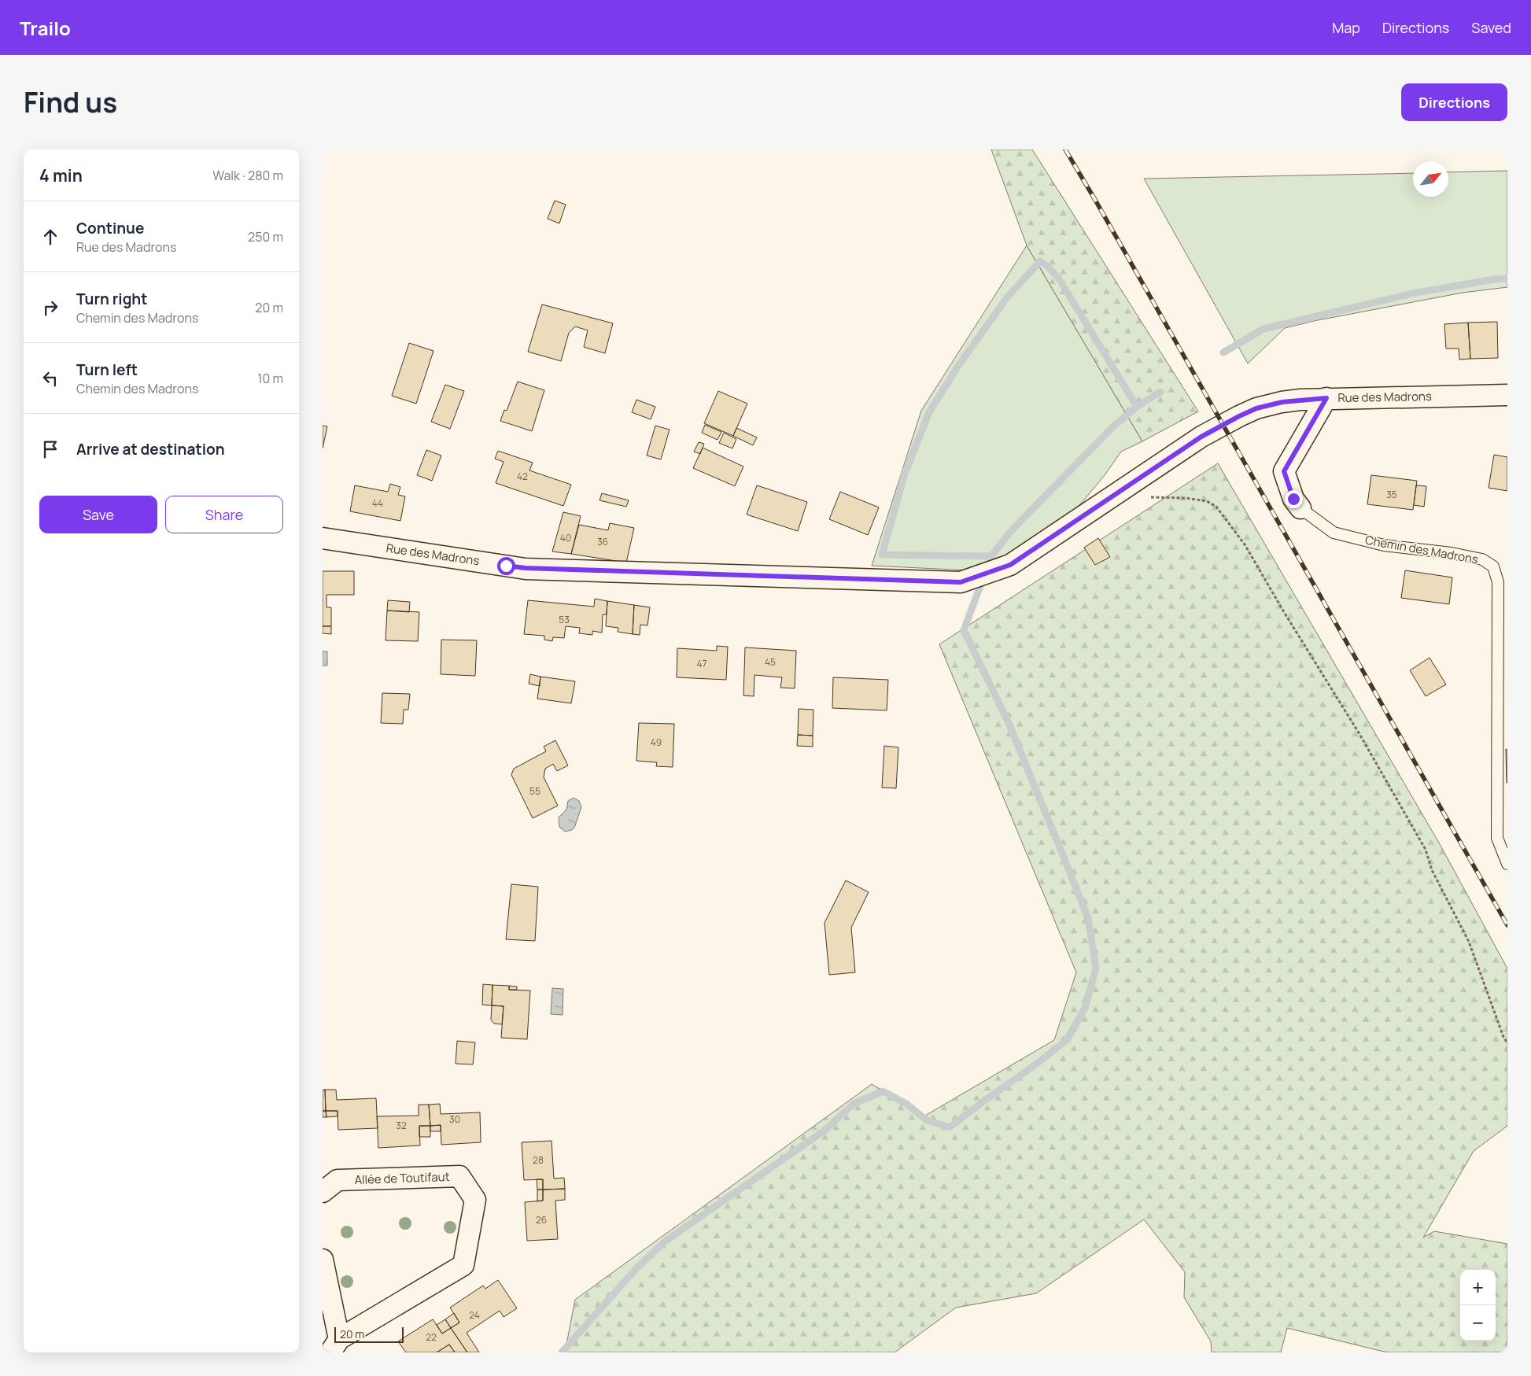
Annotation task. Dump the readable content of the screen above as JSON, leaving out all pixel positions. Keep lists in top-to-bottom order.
{
  "streets": {
    "street": ["Rue des Madrons", "Chemin des Madrons", "Allée de Toutifaut"]
  },
  "crossings": [
    ["Rue des Madrons", "Chemin des Madrons"]
  ],
  "house_numbers": [
    "42",
    "35",
    "44",
    "40",
    "36",
    "53",
    "45",
    "47",
    "49",
    "55",
    "30",
    "32",
    "28",
    "26",
    "24",
    "22"
  ],
  "scale_bar": "20 m",
  "north": "top right",
  "page": {
    "header": "Trailo",
    "nav": ["Map", "Directions", "Saved"],
    "title": "Find us",
    "buttons": [
      "Directions",
      ["Save", "Share"]
    ],
    "heading": ["4 min", "Walk · 280 m"],
    "list": [
      ["Continue", "Rue des Madrons", "250 m"],
      ["Turn right", "Chemin des Madrons", "20 m"],
      ["Turn left", "Chemin des Madrons", "10 m"],
      "Arrive at destination"
    ],
    "map_buttons": ["+", "−"],
    "scale": "20 m"
  }
}
